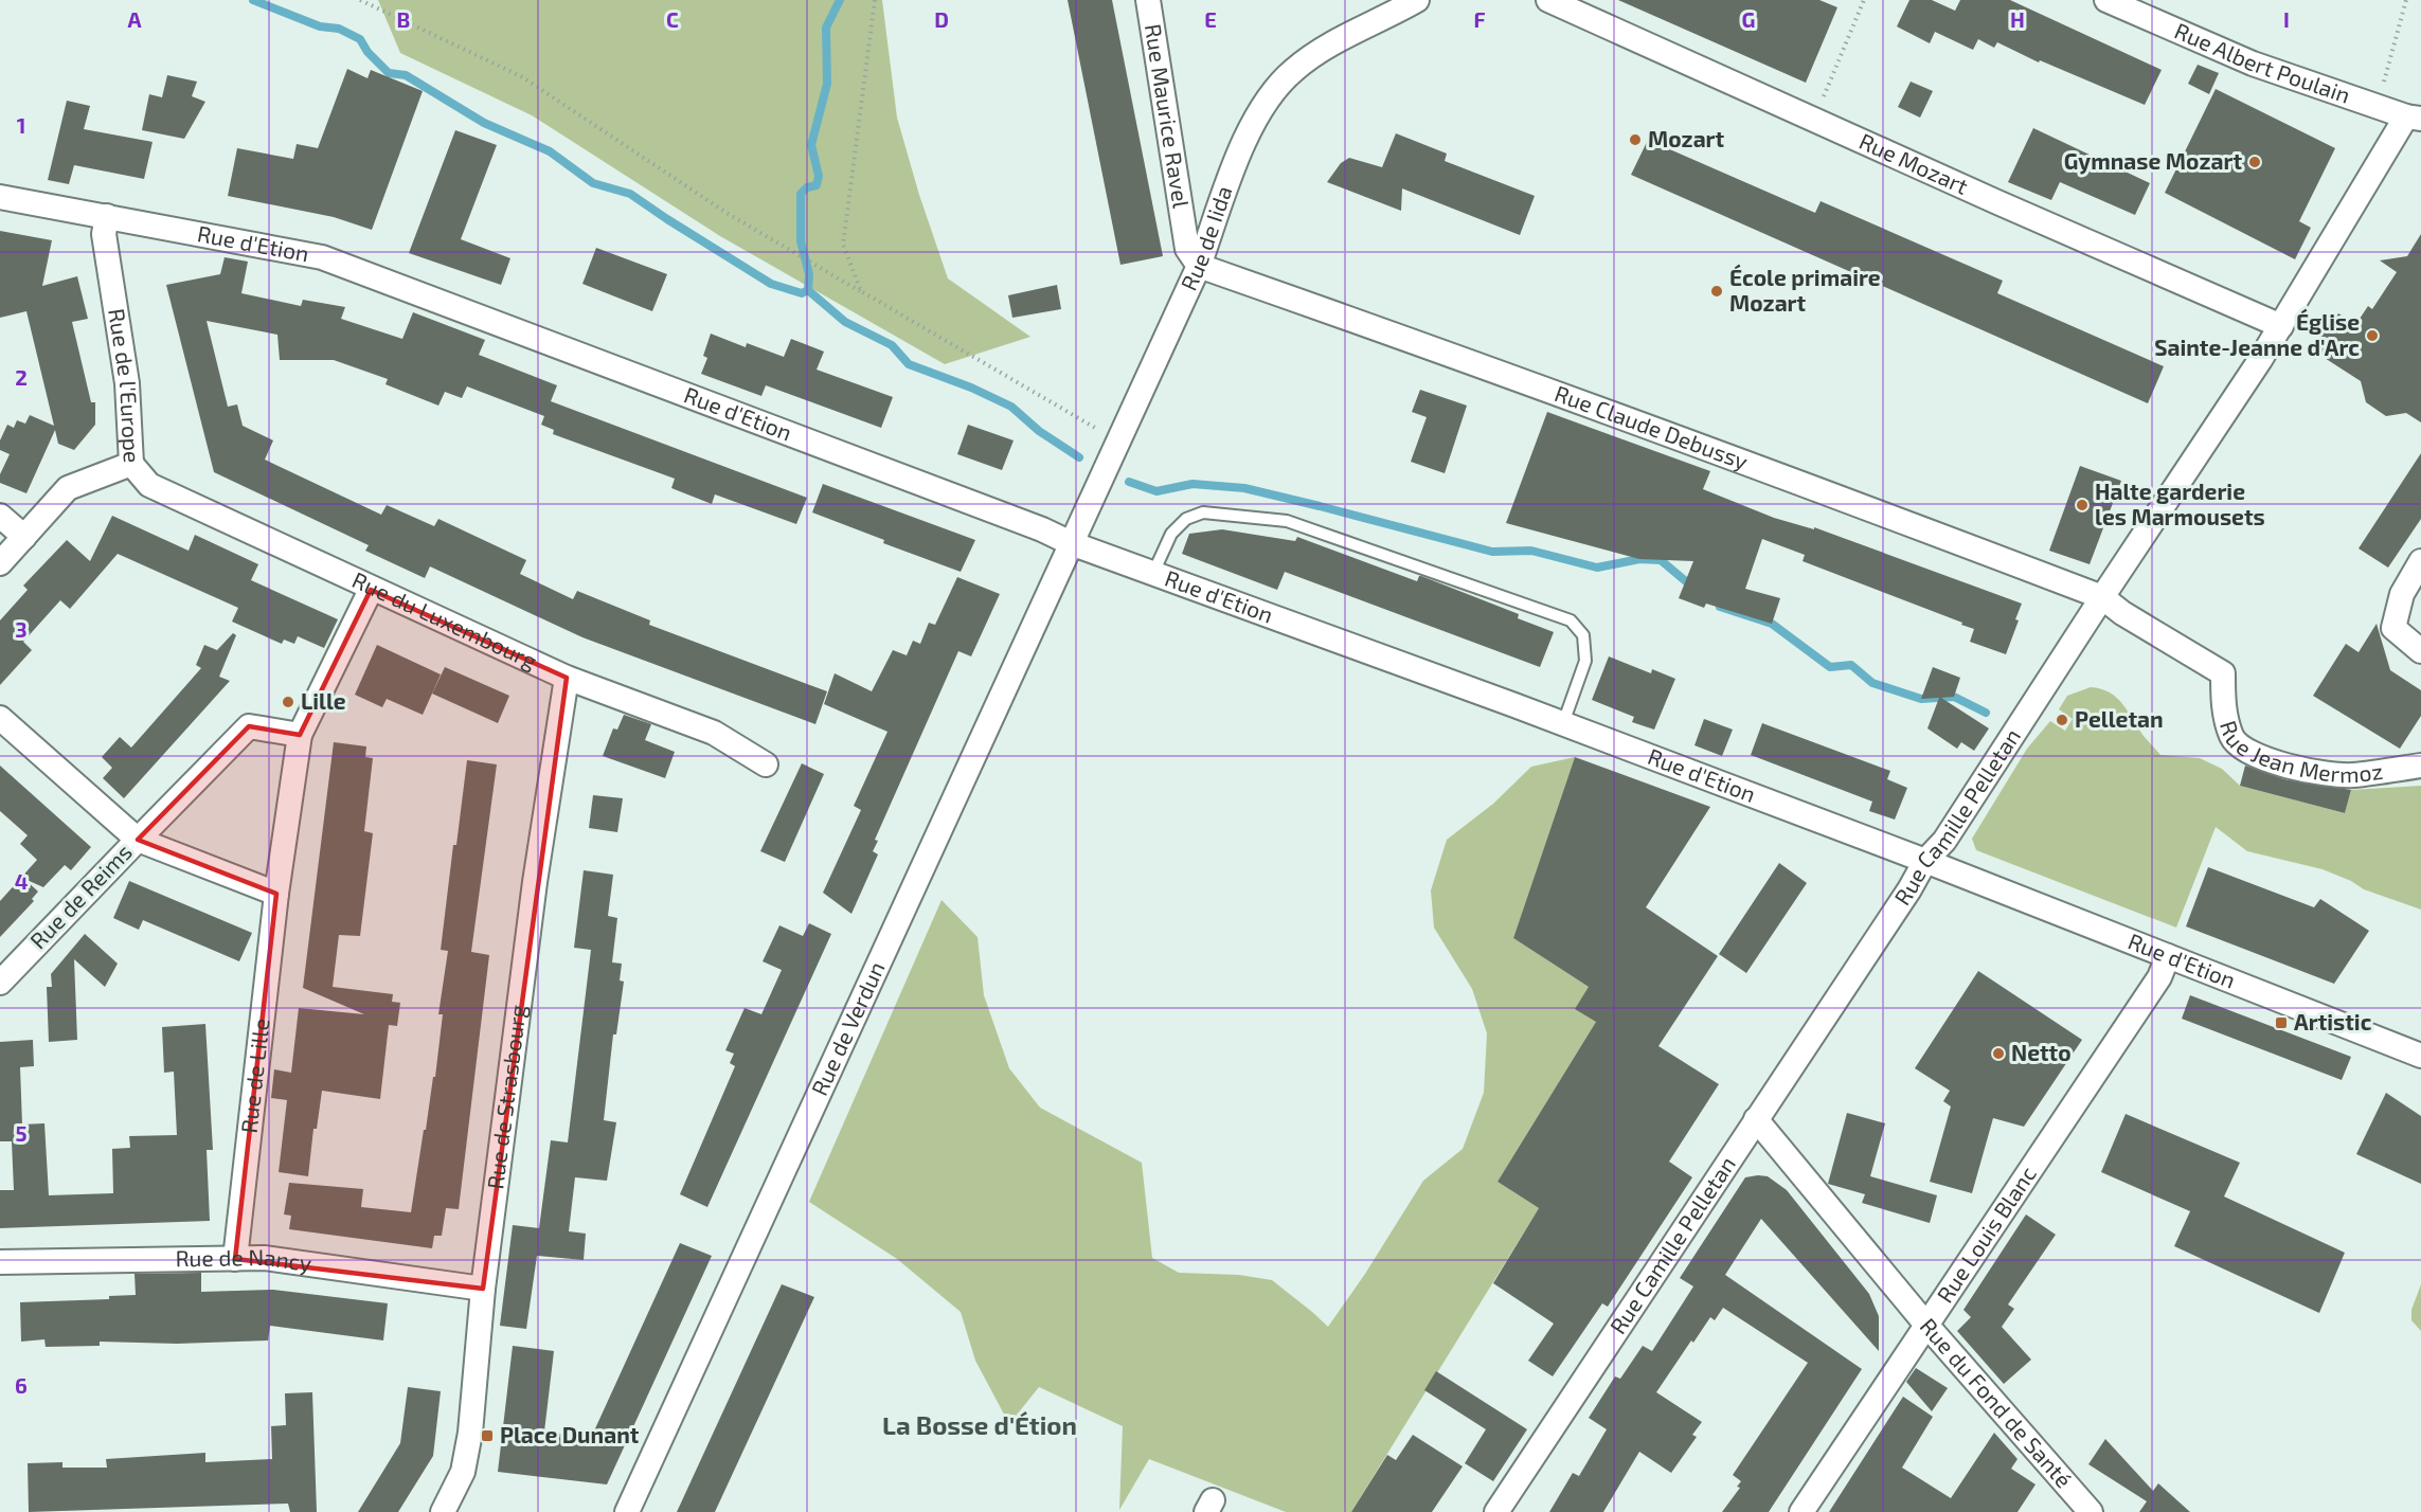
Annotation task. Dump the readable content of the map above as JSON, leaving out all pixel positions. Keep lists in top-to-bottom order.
{
  "streets": {
    "street": [
      "Rue Albert Poulain",
      "Rue Maurice Ravel",
      "Rue Mozart",
      "Rue de Iida",
      "Rue d'Etion",
      "Rue de l'Europe",
      "Rue Claude Debussy",
      "Rue du Luxembourg",
      "Rue Jean Mermoz",
      "Rue Camille Pelletan",
      "Rue de Reims",
      "Rue de Verdun",
      "Rue de Lille",
      "Rue de Strasbourg",
      "Rue Louis Blanc",
      "Rue de Nancy",
      "Rue du Fond de Santé"
    ]
  },
  "crossings": [
    ["Rue Albert Poulain", "Rue Camille Pelletan"],
    ["Rue Maurice Ravel", "Rue de Iida"],
    ["Rue Maurice Ravel", "Rue Claude Debussy"],
    ["Rue Mozart", "Rue Camille Pelletan"],
    ["Rue de Iida", "Rue d'Etion"],
    ["Rue de Iida", "Rue Claude Debussy"],
    ["Rue de Iida", "Rue de Verdun"],
    ["Rue d'Etion", "Rue de l'Europe"],
    ["Rue d'Etion", "Rue Camille Pelletan"],
    ["Rue d'Etion", "Rue de Verdun"],
    ["Rue d'Etion", "Rue Louis Blanc"],
    ["Rue de l'Europe", "Rue du Luxembourg"],
    ["Rue Claude Debussy", "Rue Jean Mermoz"],
    ["Rue Claude Debussy", "Rue Camille Pelletan"],
    ["Rue du Luxembourg", "Rue de Lille"],
    ["Rue du Luxembourg", "Rue de Strasbourg"],
    ["Rue Jean Mermoz", "Rue Camille Pelletan"],
    ["Rue Camille Pelletan", "Rue du Fond de Santé"],
    ["Rue de Lille", "Rue de Nancy"],
    ["Rue de Strasbourg", "Rue de Nancy"],
    ["Rue Louis Blanc", "Rue du Fond de Santé"]
  ],
  "districts": ["La Bosse d'Étion"],
  "places": {
    "other": [
      "Mozart",
      "Gymnase Mozart",
      "École primaire Mozart",
      "Église Sainte-Jeanne d'Arc",
      "Halte garderie les Marmousets",
      "Lille",
      "Pelletan",
      "Netto"
    ],
    "transit": ["Artistic", "Place Dunant"]
  },
  "grid": {
    "columns": [
      "A",
      "B",
      "C",
      "D",
      "E",
      "F",
      "G",
      "H",
      "I"
    ],
    "rows": [
      "1",
      "2",
      "3",
      "4",
      "5",
      "6"
    ]
  }
}
